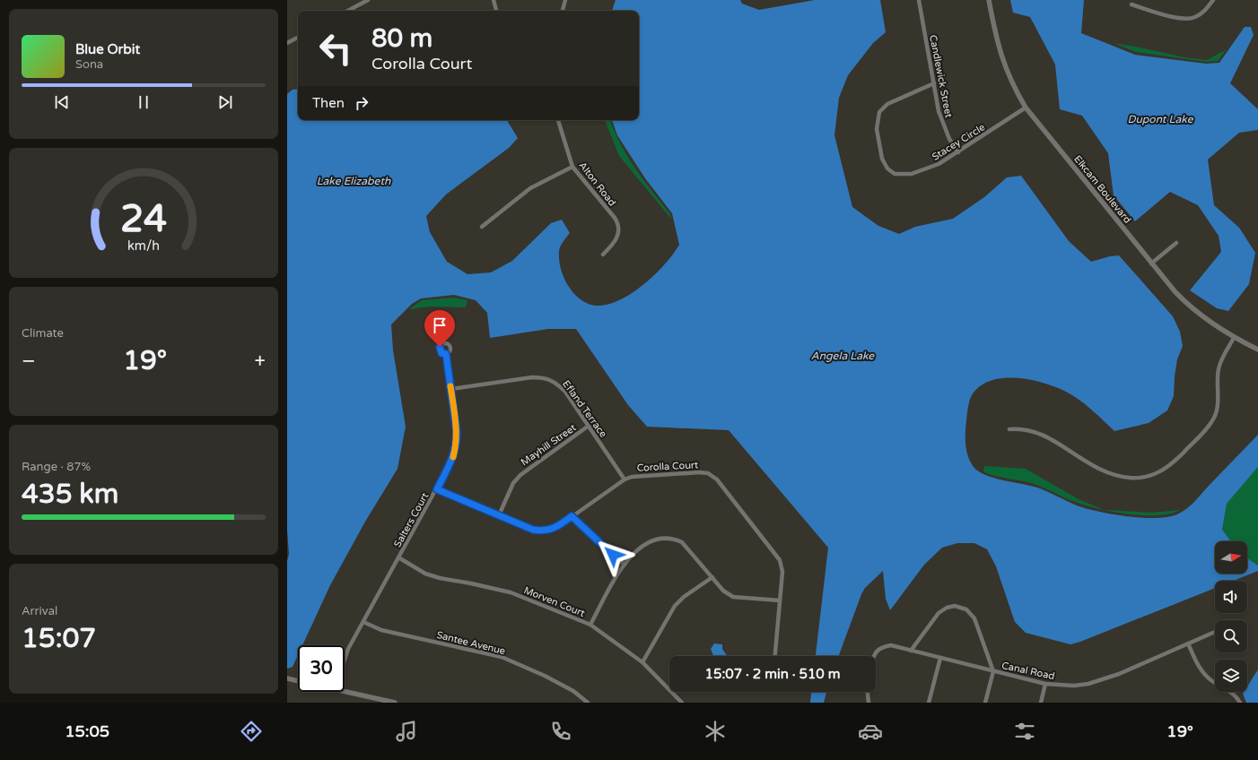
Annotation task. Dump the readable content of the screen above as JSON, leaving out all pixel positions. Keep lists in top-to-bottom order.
{
  "streets": {
    "street": [
      "Candlewick Street",
      "Stacey Circle",
      "Alton Road",
      "Elkcam Boulevard",
      "Efland Terrace",
      "Mayhill Street",
      "Corolla Court",
      "Salters Court",
      "Morven Court",
      "Santee Avenue",
      "Canal Road"
    ]
  },
  "crossings": [
    ["Candlewick Street", "Stacey Circle"],
    ["Stacey Circle", "Elkcam Boulevard"],
    ["Efland Terrace", "Mayhill Street"],
    ["Efland Terrace", "Corolla Court"],
    ["Efland Terrace", "Salters Court"],
    ["Mayhill Street", "Corolla Court"],
    ["Corolla Court", "Salters Court"],
    ["Salters Court", "Morven Court"],
    ["Salters Court", "Santee Avenue"]
  ],
  "water": ["Dupont Lake", "Lake Elizabeth", "Angela Lake"],
  "north": "right",
  "page": {
    "turn": ["80 m", "Corolla Court"],
    "song": ["Blue Orbit", "Sona"],
    "then": "Then",
    "tile": [
      "Climate",
      ["Range · 87%", "435 km"],
      ["Arrival", "15:07"]
    ],
    "heat": ["−", "19°", "+"],
    "limit": "30",
    "trip": "15:07 · 2 min · 510 m",
    "tabs": ["15:05", "19°"],
    "gauge": ["24", "km/h"]
  }
}
